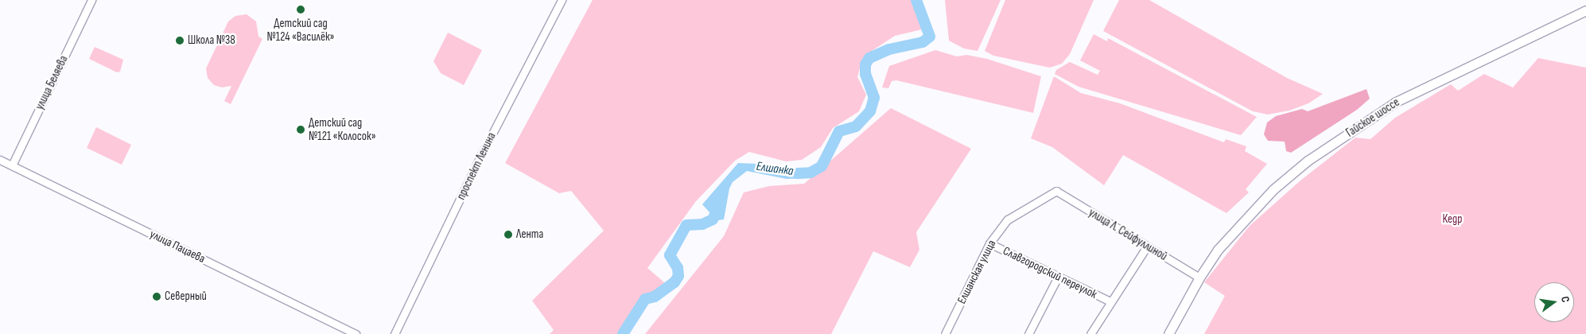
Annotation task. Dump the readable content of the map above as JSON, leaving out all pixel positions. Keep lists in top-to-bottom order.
{
  "streets": {
    "main road": ["Гайское шоссе"],
    "street": [
      "улица Беляева",
      "проспект Ленина",
      "улица Л. Сейфуллиной",
      "улица Пацаева",
      "Елшанская улица",
      "Славгородский переулок"
    ]
  },
  "crossings": [
    ["улица Беляева", "улица Пацаева"],
    ["Гайское шоссе", "улица Л. Сейфуллиной"],
    ["улица Л. Сейфуллиной", "Елшанская улица"],
    ["Елшанская улица", "Славгородский переулок"]
  ],
  "water": ["Елшанка"],
  "parks": ["Кедр"],
  "places": [
    "Детский сад №124 «Василёк»",
    "Школа №38",
    "Детский сад №121 «Колосок»",
    "Лента",
    "Северный"
  ],
  "north": "right"
}
